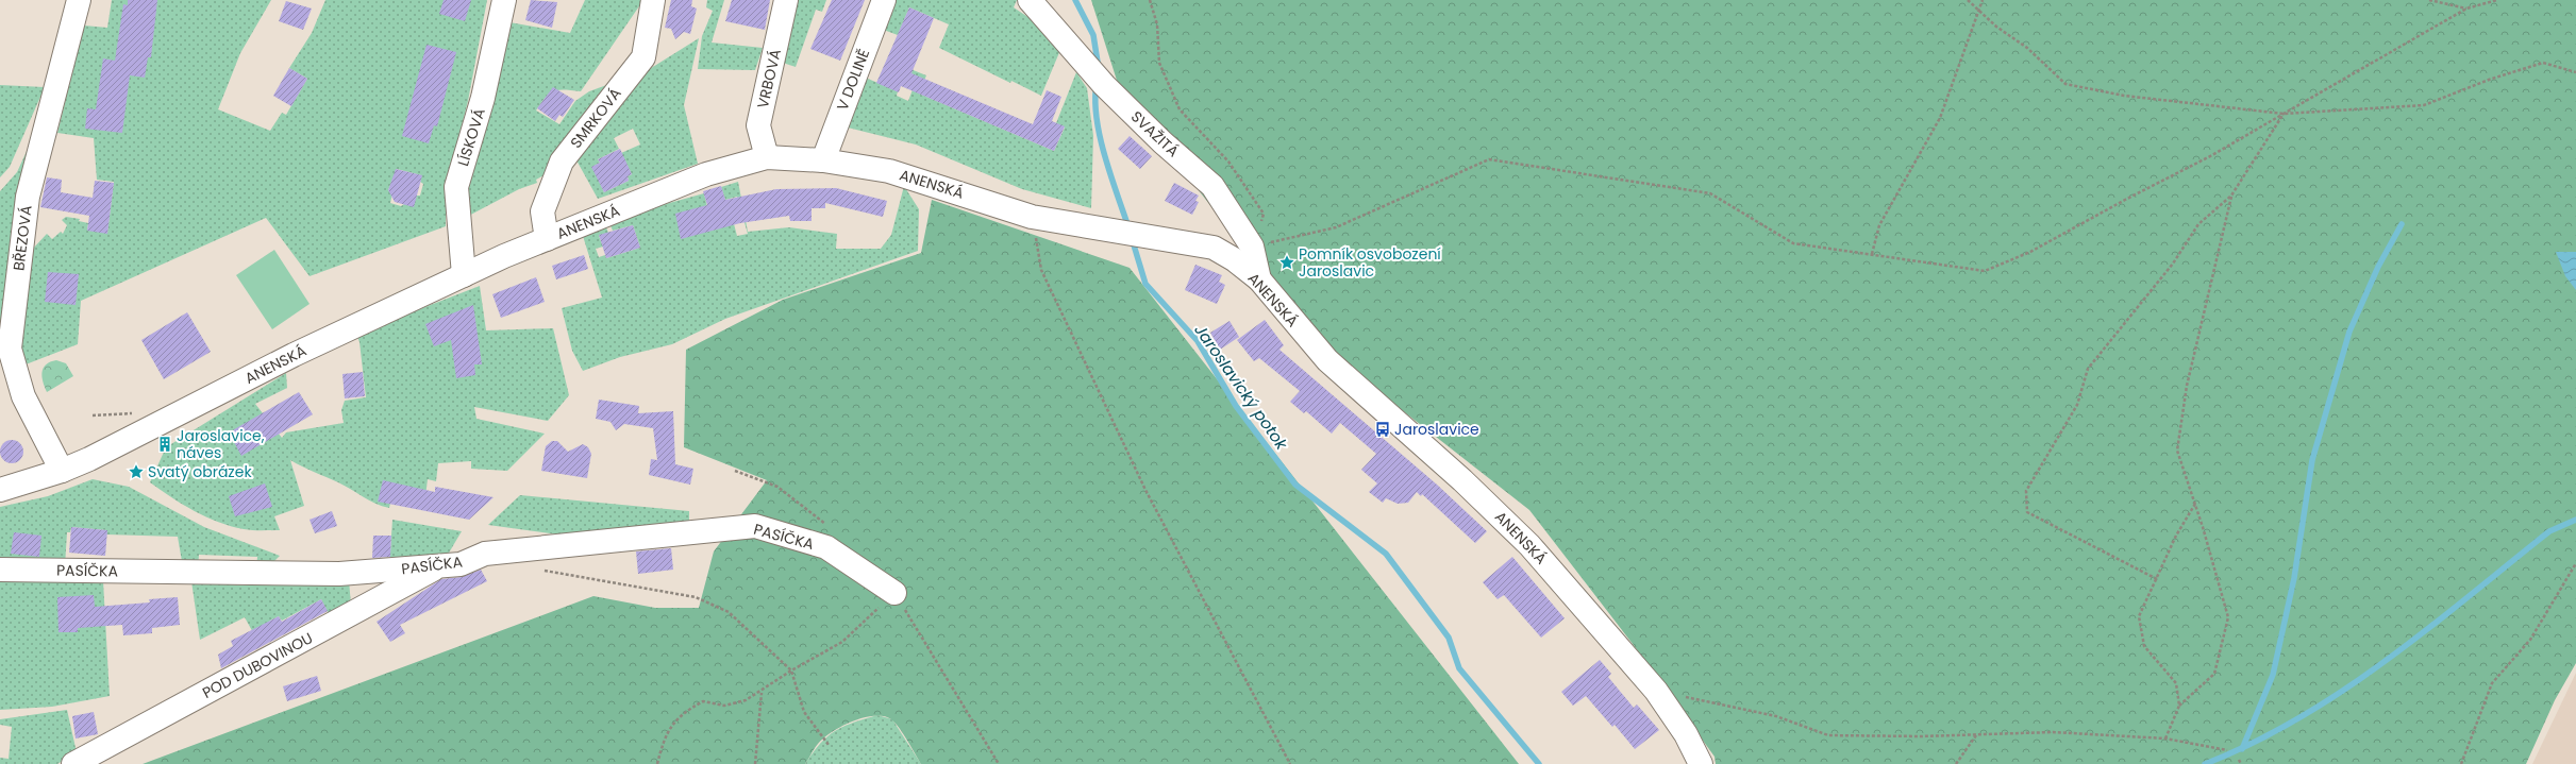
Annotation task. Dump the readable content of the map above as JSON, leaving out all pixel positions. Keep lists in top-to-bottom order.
{
  "streets": {
    "street": [
      "VRBOVÁ",
      "V DOLINĚ",
      "SMRKOVÁ",
      "SVAŽITÁ",
      "LÍSKOVÁ",
      "ANENSKÁ",
      "BŘEZOVÁ",
      "PASÍČKA",
      "POD DUBOVINOU"
    ]
  },
  "crossings": [
    ["VRBOVÁ", "ANENSKÁ"],
    ["V DOLINĚ", "ANENSKÁ"],
    ["SMRKOVÁ", "ANENSKÁ"],
    ["SVAŽITÁ", "ANENSKÁ"],
    ["LÍSKOVÁ", "ANENSKÁ"],
    ["ANENSKÁ", "BŘEZOVÁ"],
    ["PASÍČKA", "POD DUBOVINOU"]
  ],
  "water": ["Jaroslavický potok"],
  "places": {
    "place": ["Pomník osvobození Jaroslavic", "Svatý obrázek"],
    "bus stop": ["Jaroslavice"],
    "building": ["Jaroslavice, náves"]
  }
}
